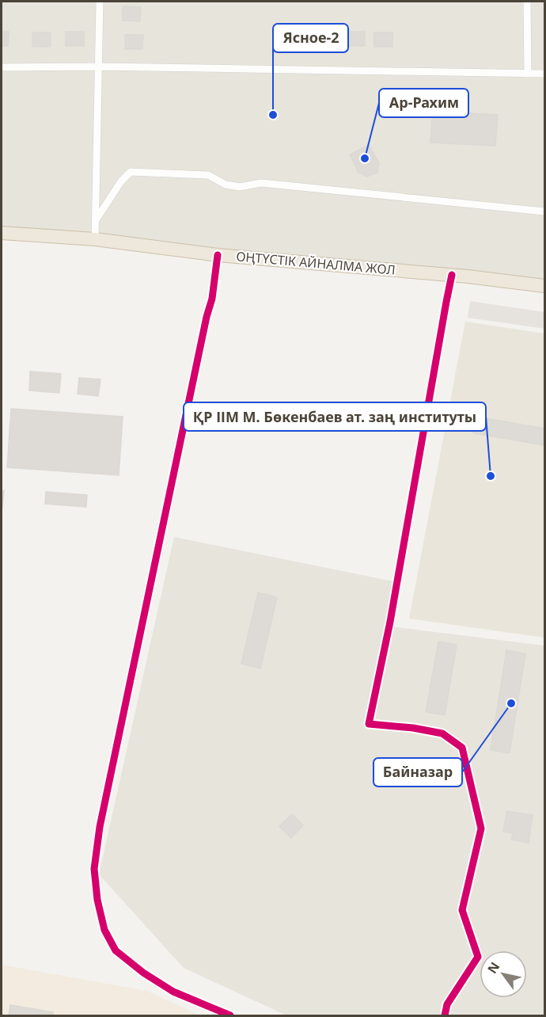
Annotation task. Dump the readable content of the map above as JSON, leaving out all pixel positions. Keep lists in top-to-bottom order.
{
  "streets": {
    "highway": ["ОҢТҮСТІК АЙНАЛМА ЖОЛ"]
  },
  "places": [
    "Ясное-2",
    "Ар-Рахим",
    "ҚР ІІМ М. Бөкенбаев ат. заң институты",
    "Байназар"
  ],
  "north": "top left"
}
